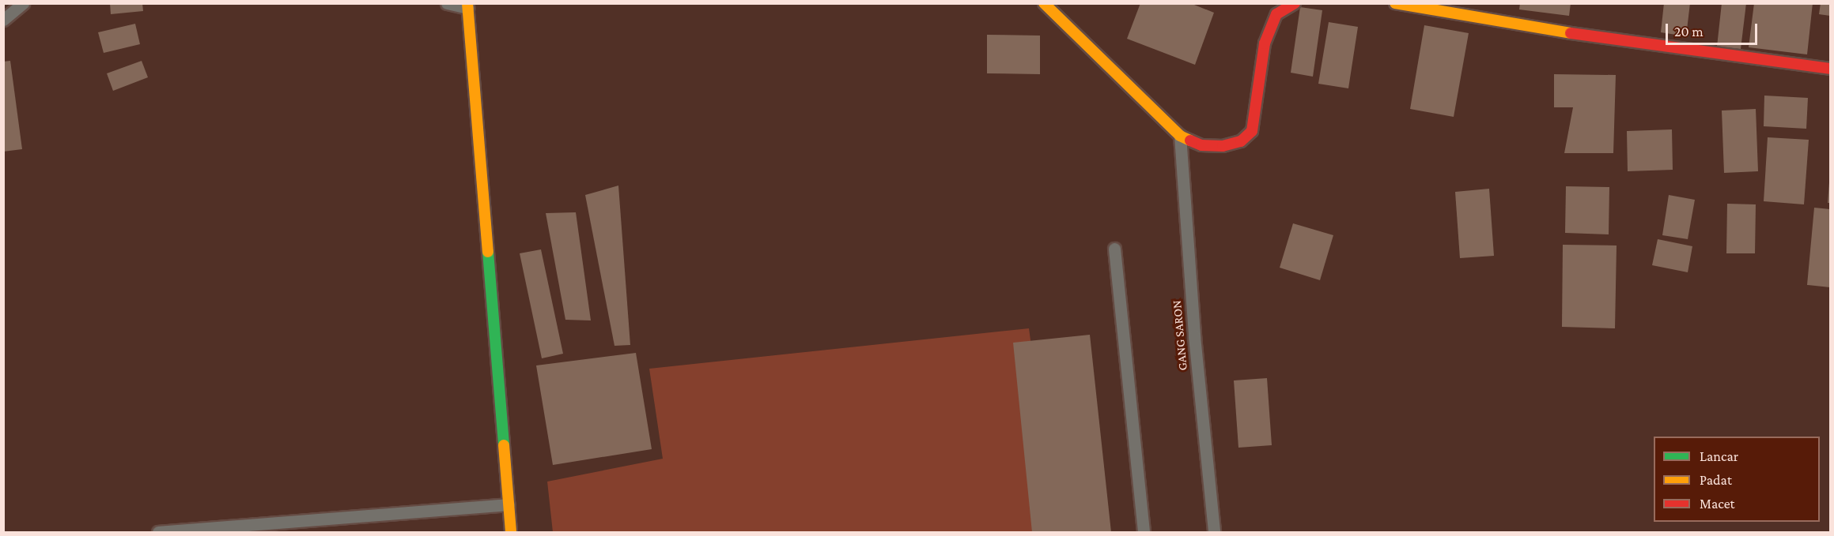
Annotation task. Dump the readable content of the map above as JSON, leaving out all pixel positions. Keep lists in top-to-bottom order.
{
  "streets": {
    "lane": ["GANG SARON"]
  },
  "legend": ["Lancar", "Padat", "Macet"],
  "scale_bar": "20 m"
}
